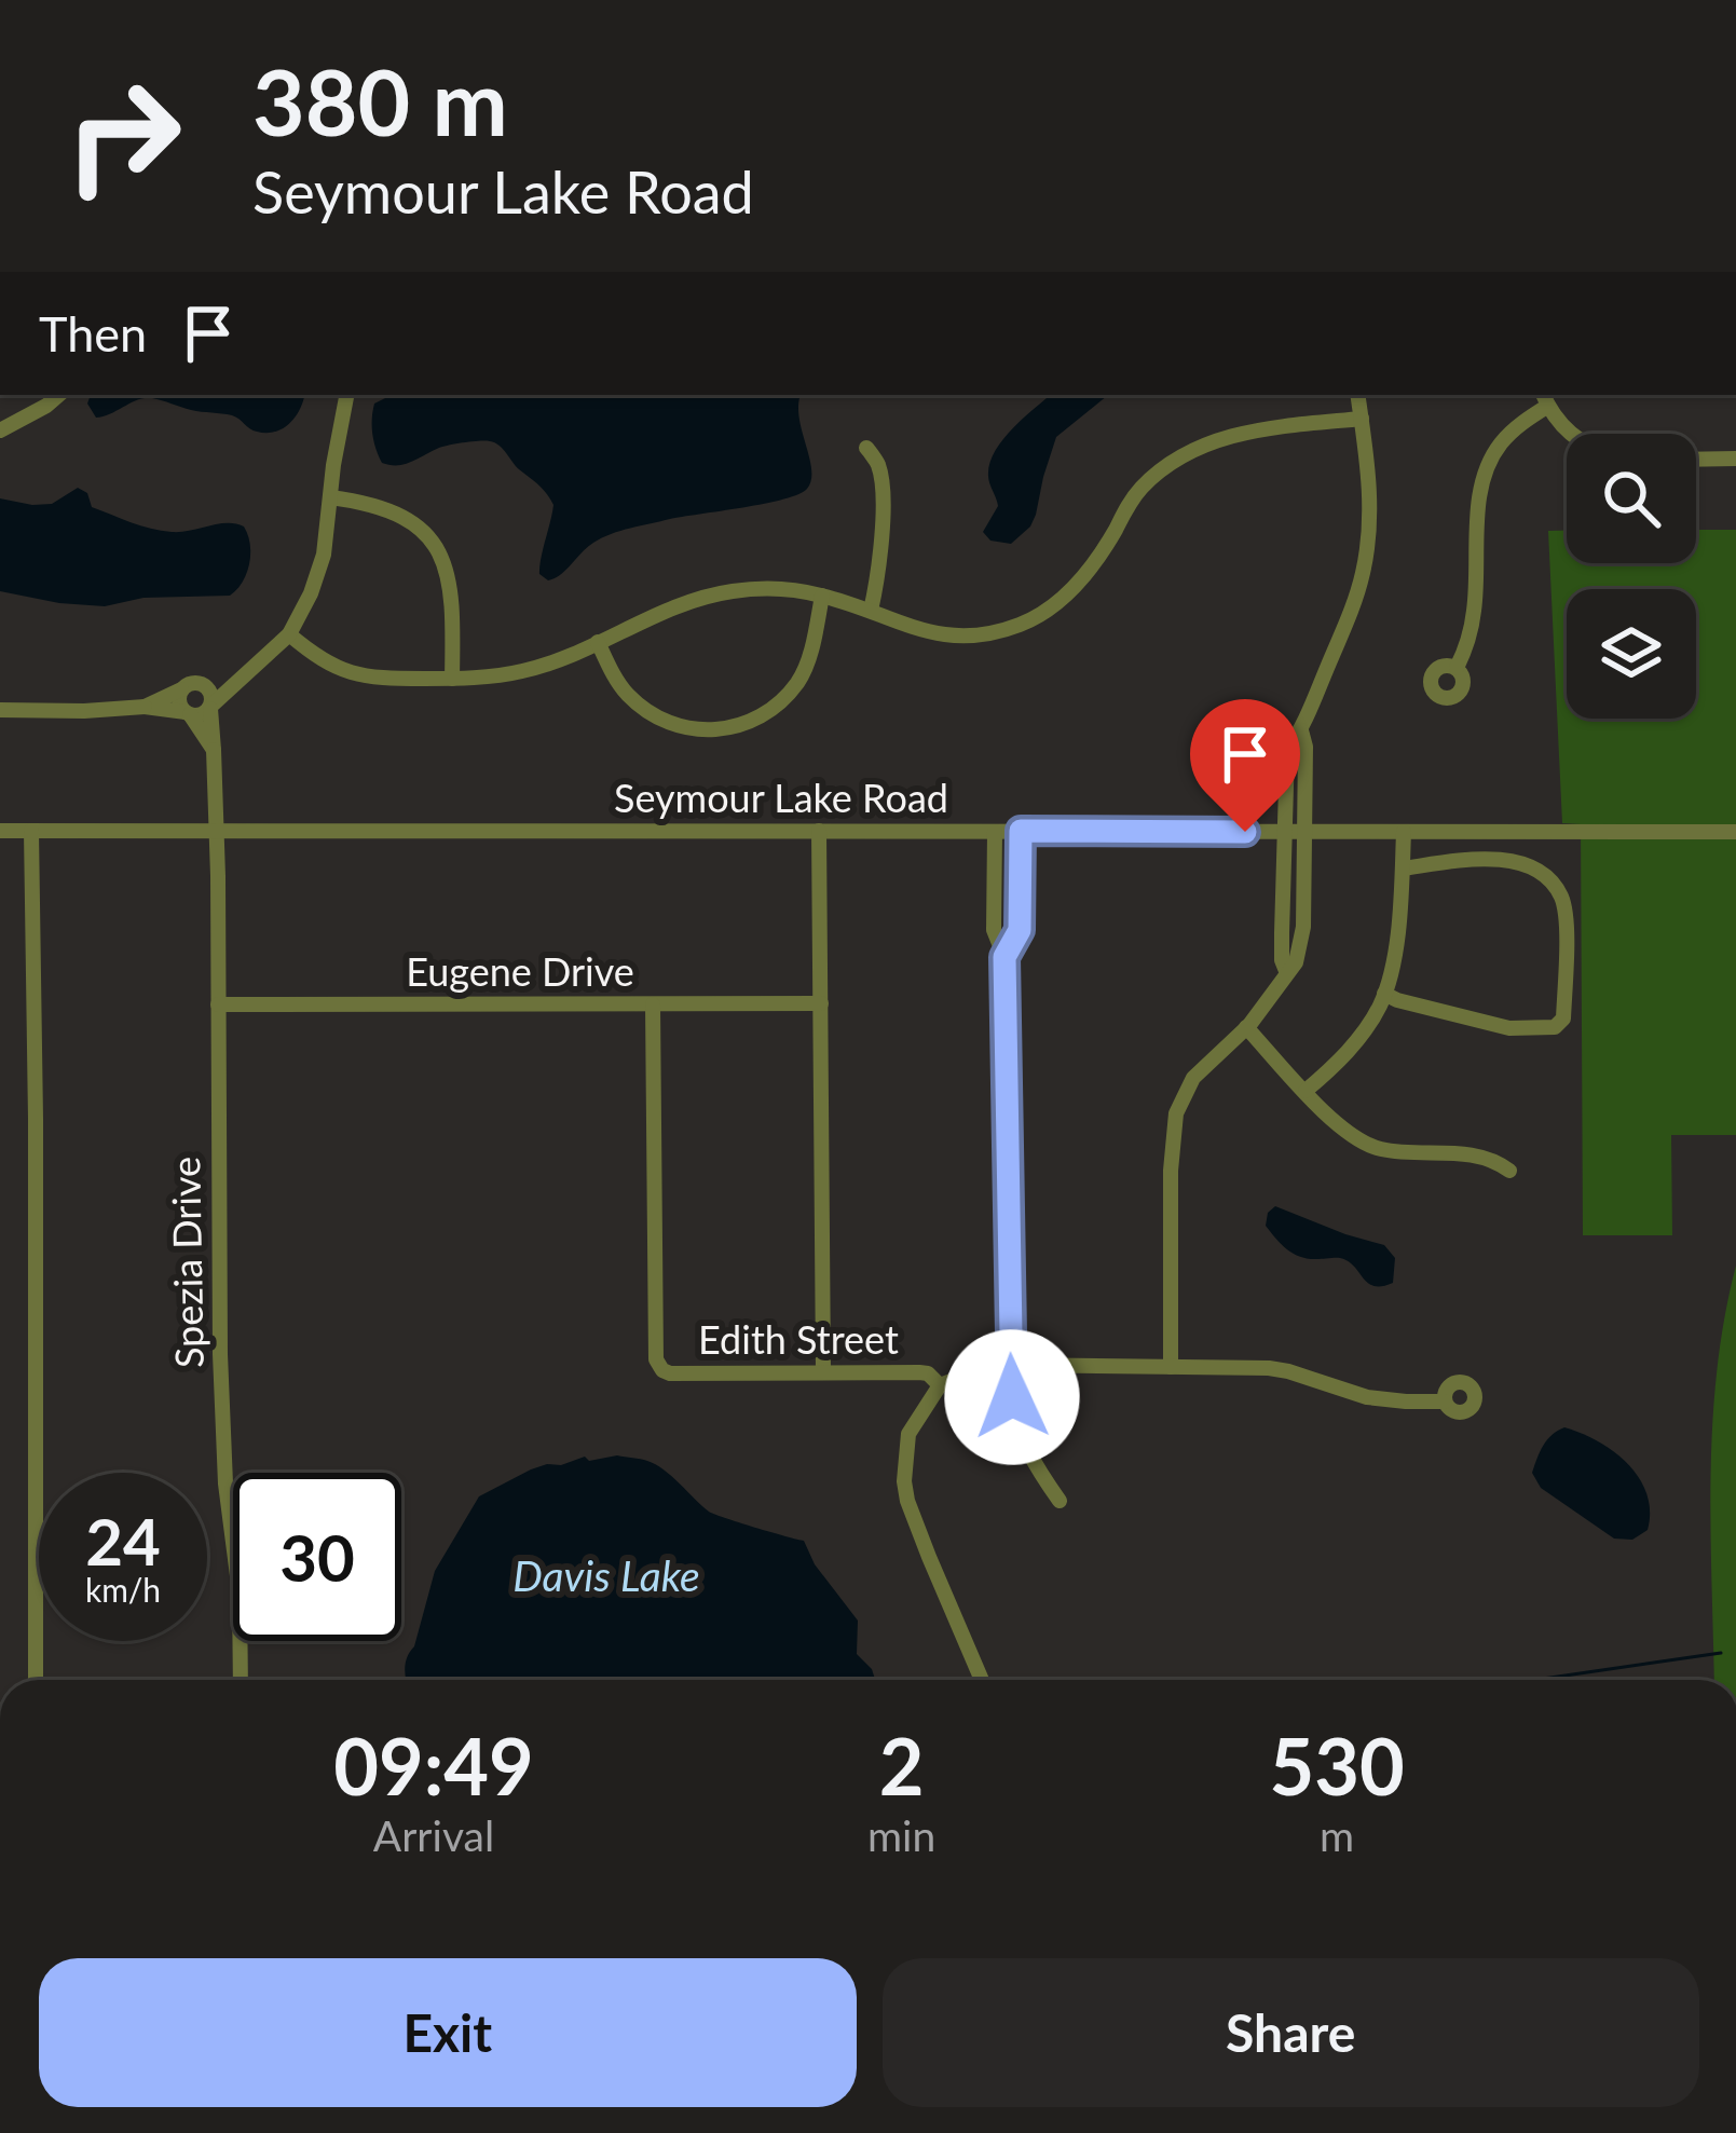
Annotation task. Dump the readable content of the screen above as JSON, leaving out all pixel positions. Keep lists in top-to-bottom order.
{
  "streets": {
    "street": [
      "Seymour Lake Road",
      "Eugene Drive",
      "Spezia Drive",
      "Edith Street"
    ]
  },
  "crossings": [
    ["Seymour Lake Road", "Spezia Drive"],
    ["Eugene Drive", "Spezia Drive"],
    ["Eugene Drive", "Edith Street"]
  ],
  "water": ["Davis Lake"],
  "page": {
    "turn": ["380 m", "Seymour Lake Road"],
    "then": "Then",
    "speed": "24 km/h",
    "limit": "30",
    "eta": [
      "09:49",
      "Arrival",
      "2",
      "min",
      "530",
      "m"
    ],
    "buttons": ["Exit", "Share"]
  }
}
